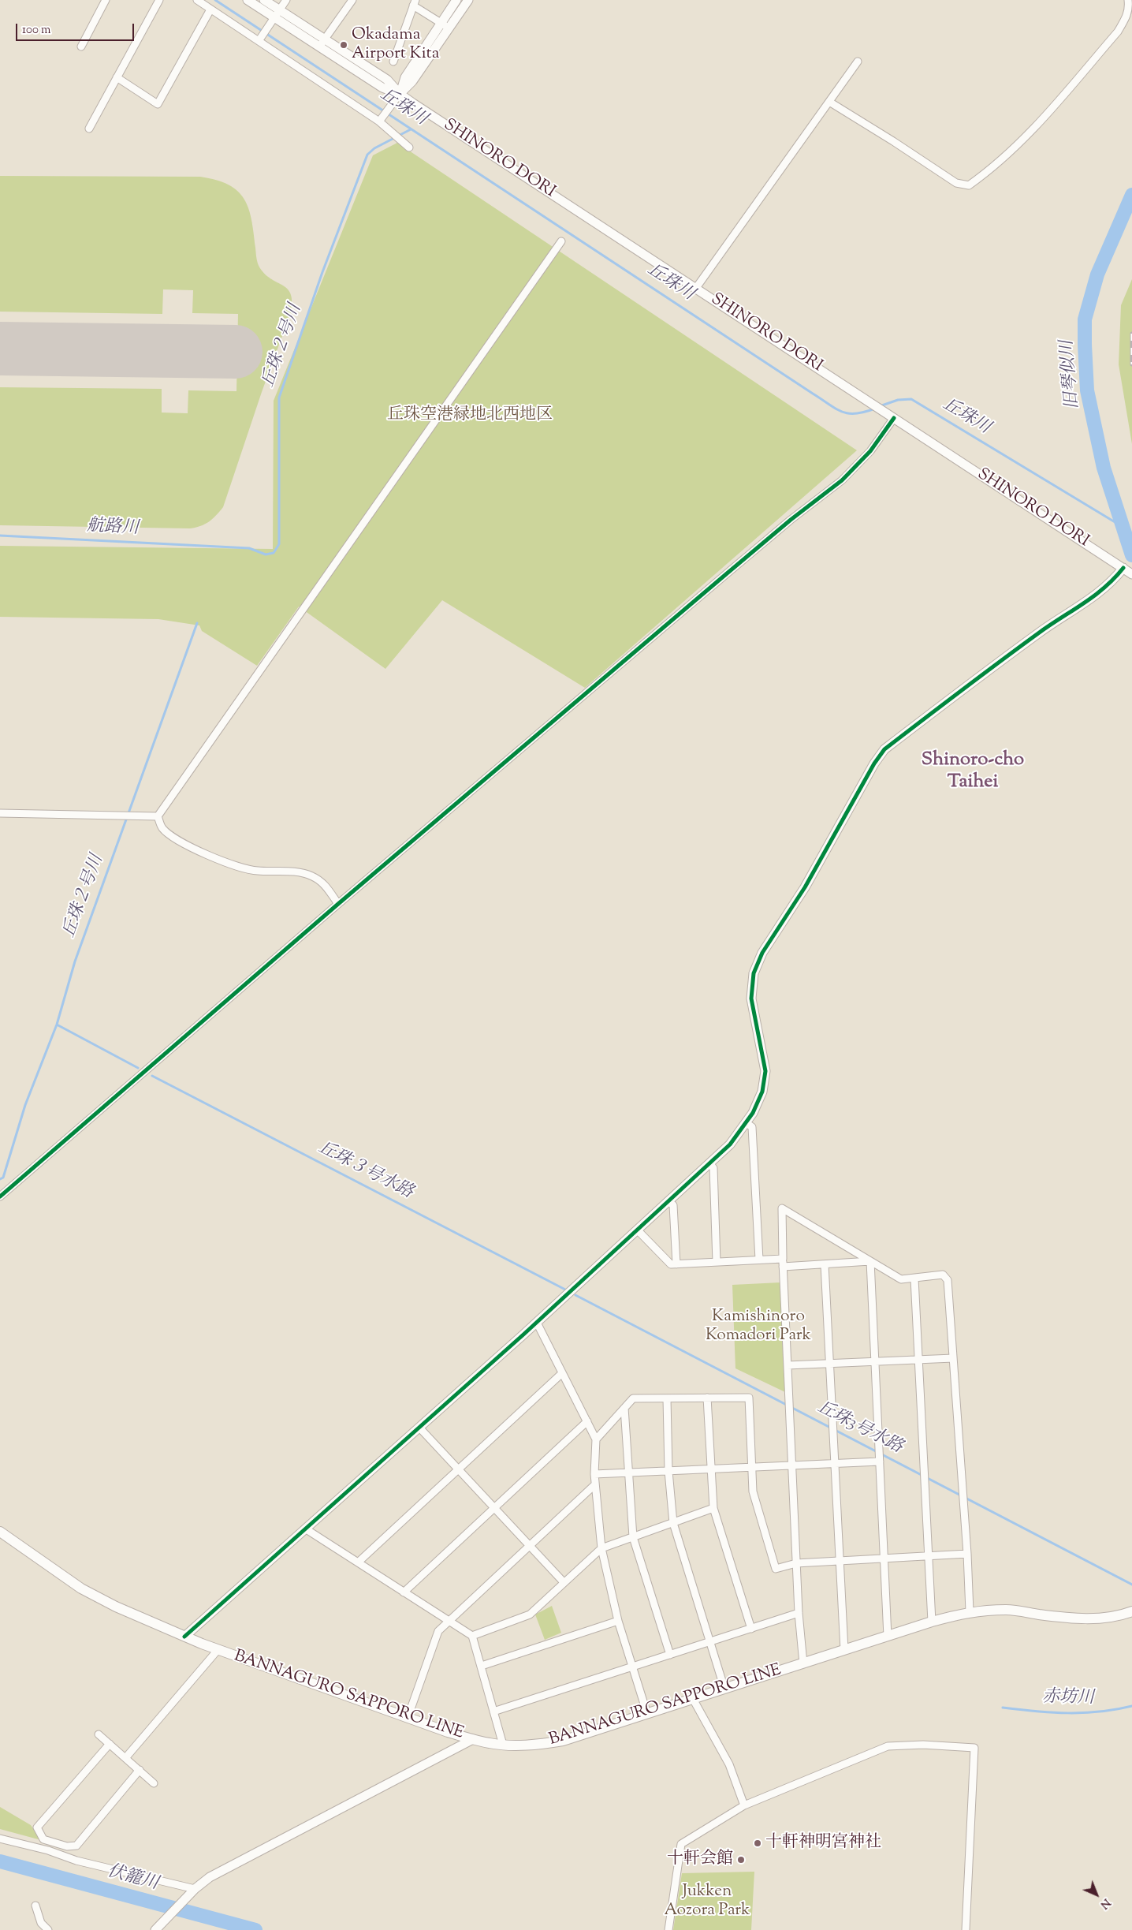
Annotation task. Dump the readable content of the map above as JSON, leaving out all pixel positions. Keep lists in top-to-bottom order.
{
  "streets": {
    "main road": ["BANNAGURO SAPPORO LINE"],
    "street": ["SHINORO DORI"]
  },
  "districts": ["Shinoro-cho Taihei"],
  "water": [
    "丘珠川",
    "丘珠２号川",
    "旧琴似川",
    "航路川",
    "丘珠３号水路",
    "丘珠3号水路",
    "赤坊川",
    "伏籠川"
  ],
  "parks": ["丘珠空港緑地北西地区", "Kamishinoro Komadori Park", "Jukken Aozora Park"],
  "places": ["Okadama Airport Kita", "十軒神明宮神社", "十軒会館"],
  "scale_bar": "100 m",
  "north": "bottom right"
}
